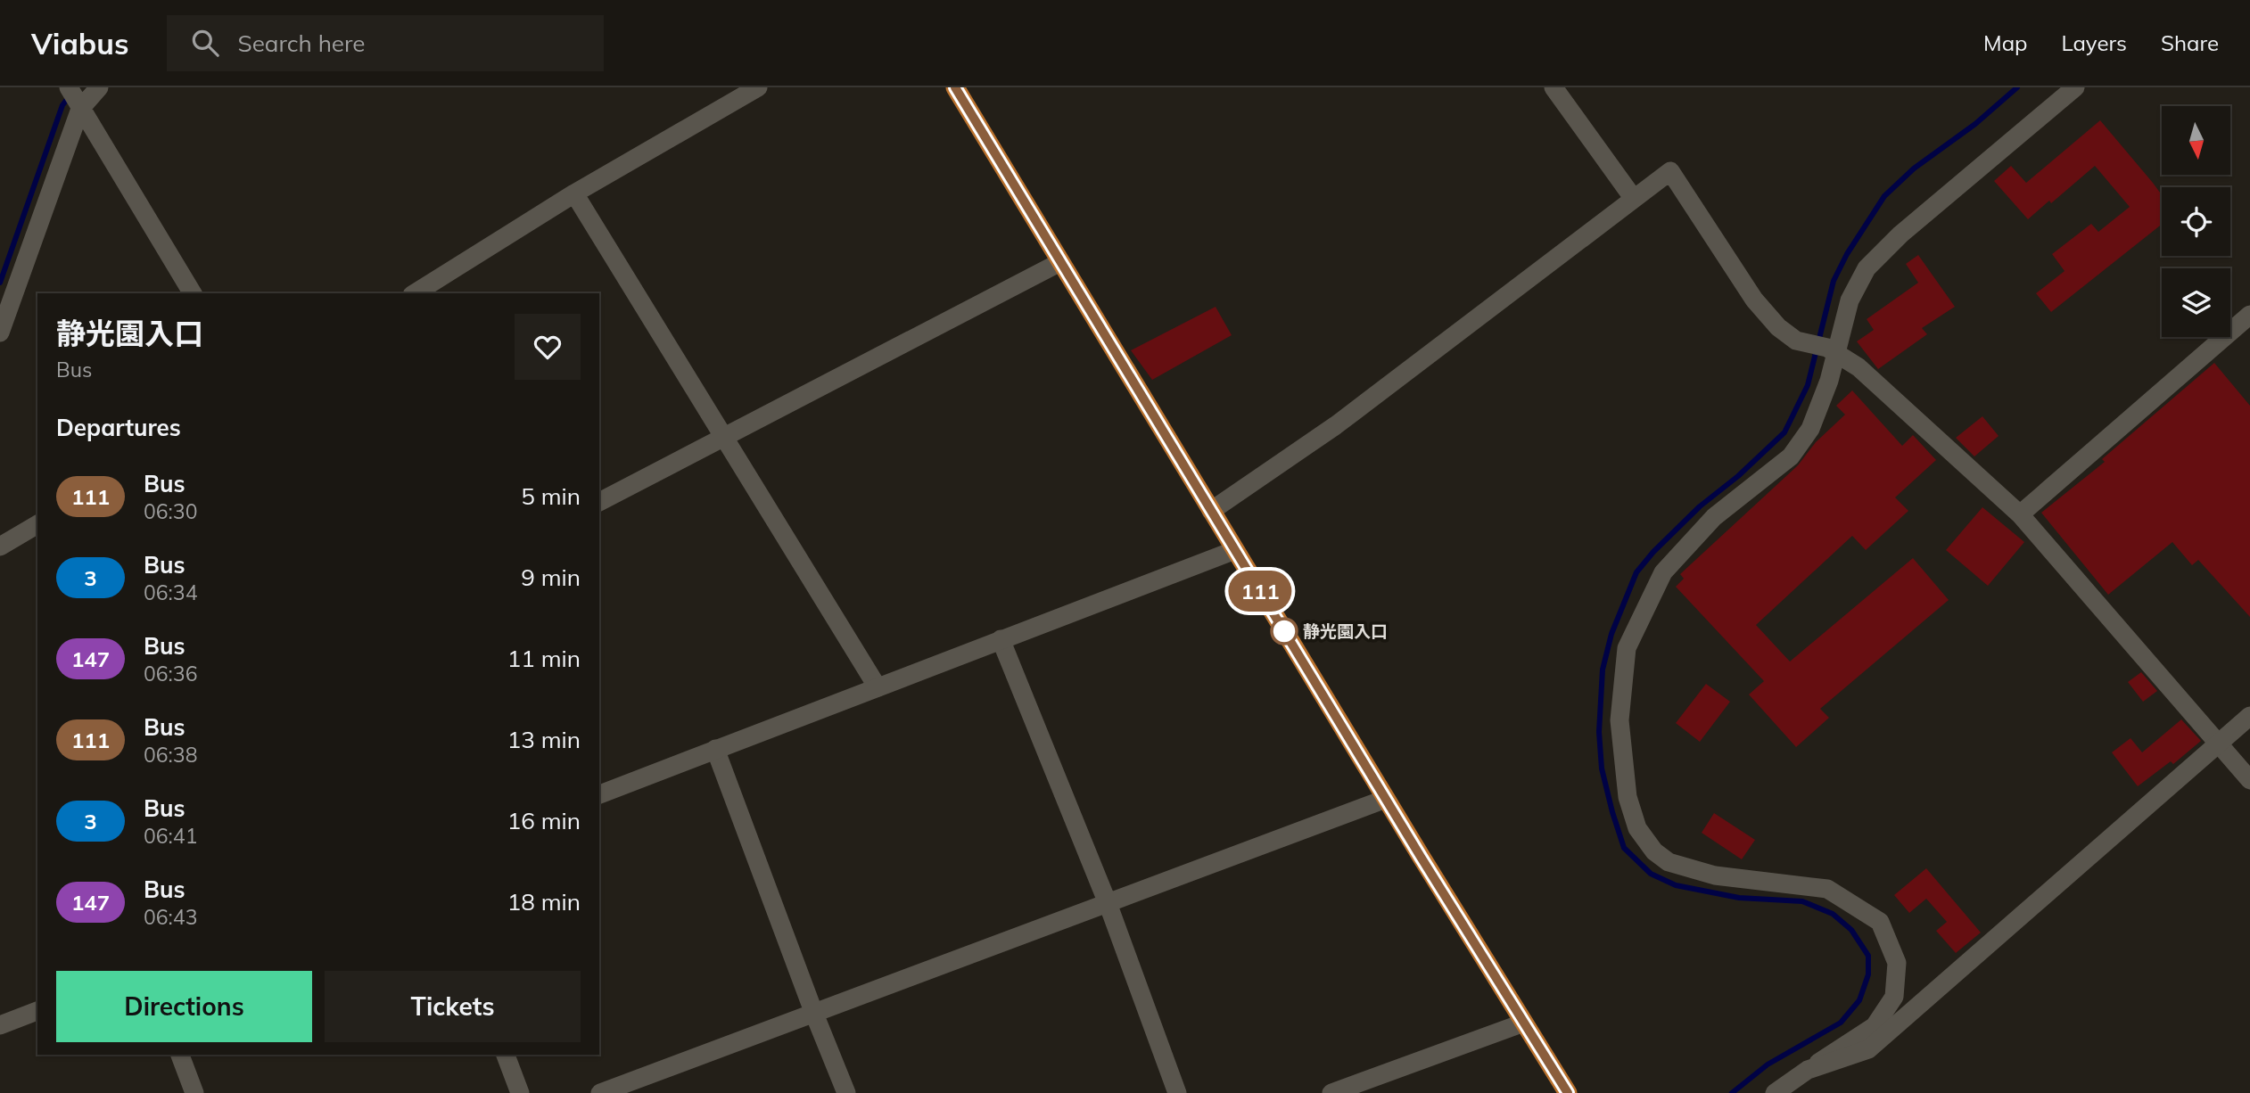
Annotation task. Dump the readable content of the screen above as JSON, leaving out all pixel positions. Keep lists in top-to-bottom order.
{
  "places": ["静光園入口"],
  "lines": ["bus line 111"],
  "north": "bottom",
  "page": {
    "header": "Viabus",
    "search": "Search here",
    "nav": ["Map", "Layers", "Share"],
    "on_map": "111",
    "heading": [
      ["静光園入口", "Bus"],
      "Departures"
    ],
    "list": [
      {
        "mark": "111",
        "name": "Bus",
        "note": "06:30",
        "value": "5 min"
      },
      {
        "mark": "3",
        "name": "Bus",
        "note": "06:34",
        "value": "9 min"
      },
      {
        "mark": "147",
        "name": "Bus",
        "note": "06:36",
        "value": "11 min"
      },
      {
        "mark": "111",
        "name": "Bus",
        "note": "06:38",
        "value": "13 min"
      },
      {
        "mark": "3",
        "name": "Bus",
        "note": "06:41",
        "value": "16 min"
      },
      {
        "mark": "147",
        "name": "Bus",
        "note": "06:43",
        "value": "18 min"
      }
    ],
    "buttons": ["Directions", "Tickets"]
  }
}
